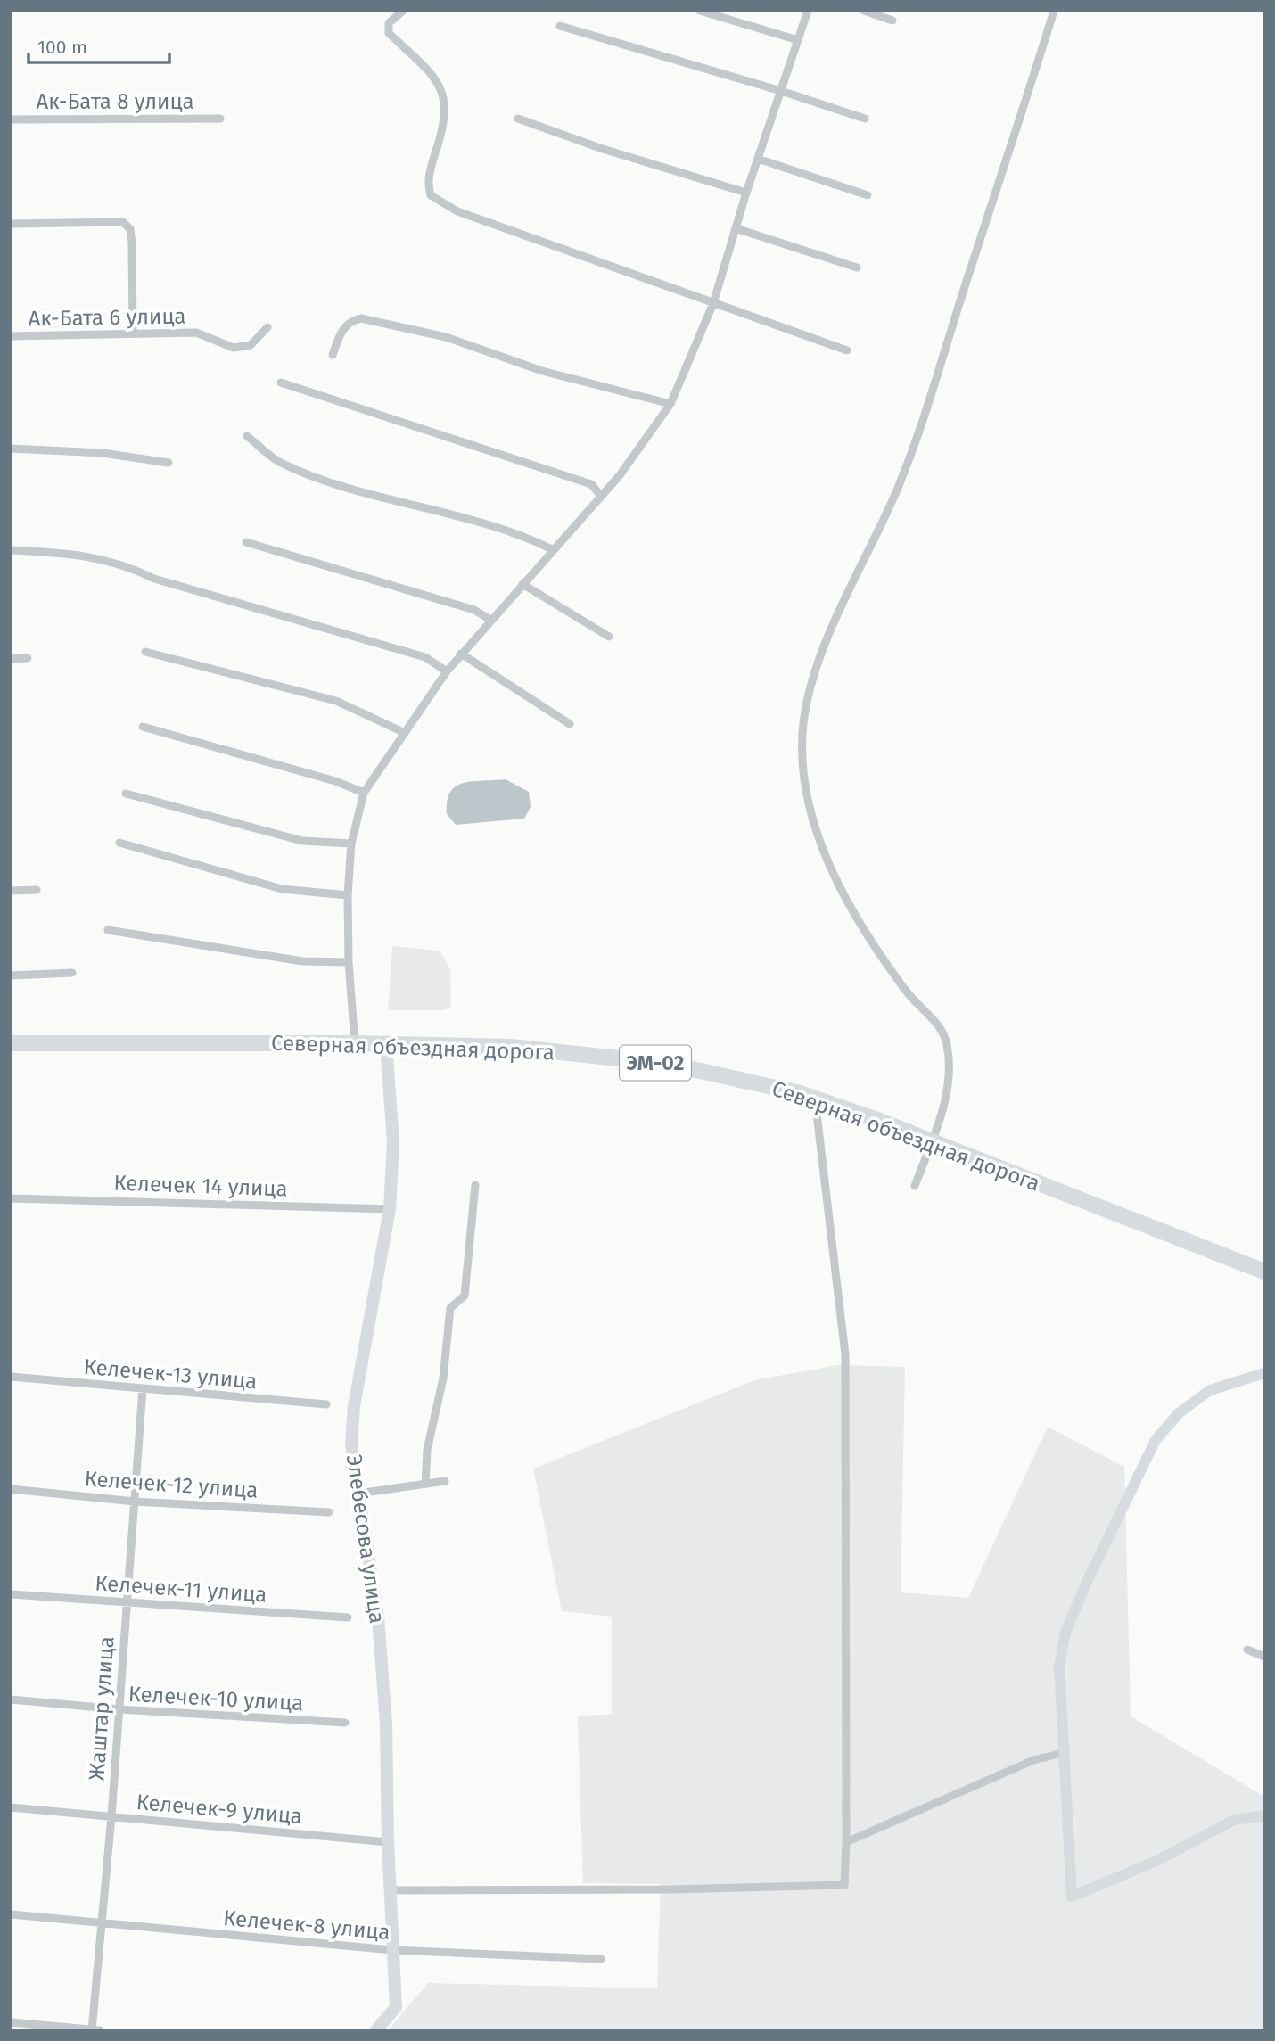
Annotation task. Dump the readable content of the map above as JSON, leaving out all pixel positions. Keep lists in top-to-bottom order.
{
  "streets": {
    "highway": ["Северная объездная дорога", "ЭМ-02"],
    "main road": ["Элебесова улица"],
    "street": [
      "Ак-Бата 8 улица",
      "Ак-Бата 6 улица",
      "Келечек 14 улица",
      "Келечек-13 улица",
      "Келечек-12 улица",
      "Келечек-11 улица",
      "Келечек-10 улица",
      "Жаштар улица",
      "Келечек-9 улица",
      "Келечек-8 улица"
    ]
  },
  "crossings": [
    ["Северная объездная дорога", "Элебесова улица"],
    ["Келечек 14 улица", "Элебесова улица"],
    ["Келечек-13 улица", "Жаштар улица"],
    ["Келечек-12 улица", "Жаштар улица"],
    ["Элебесова улица", "Келечек-9 улица"],
    ["Элебесова улица", "Келечек-8 улица"],
    ["Келечек-11 улица", "Жаштар улица"],
    ["Келечек-10 улица", "Жаштар улица"],
    ["Жаштар улица", "Келечек-9 улица"],
    ["Жаштар улица", "Келечек-8 улица"]
  ],
  "scale_bar": "100 m"
}
